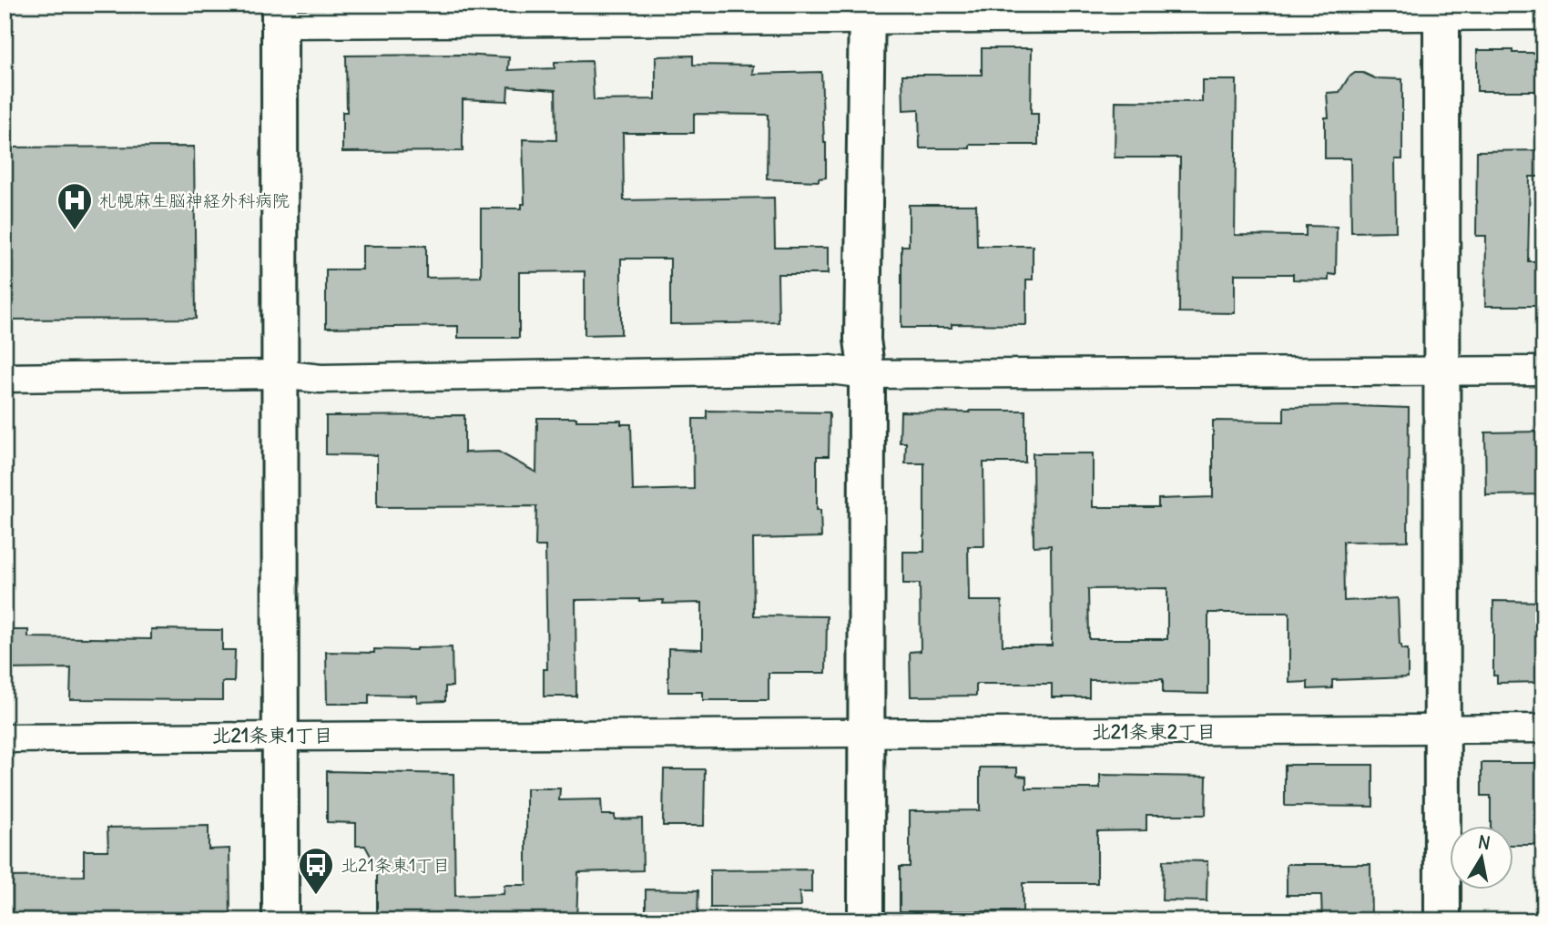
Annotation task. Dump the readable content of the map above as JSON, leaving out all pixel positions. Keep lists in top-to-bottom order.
{
  "districts": ["北21条東2丁目", "北21条東1丁目"],
  "places": {
    "hospital": ["札幌麻生脳神経外科病院"],
    "bus stop": ["北21条東1丁目"]
  },
  "north": "top"
}
